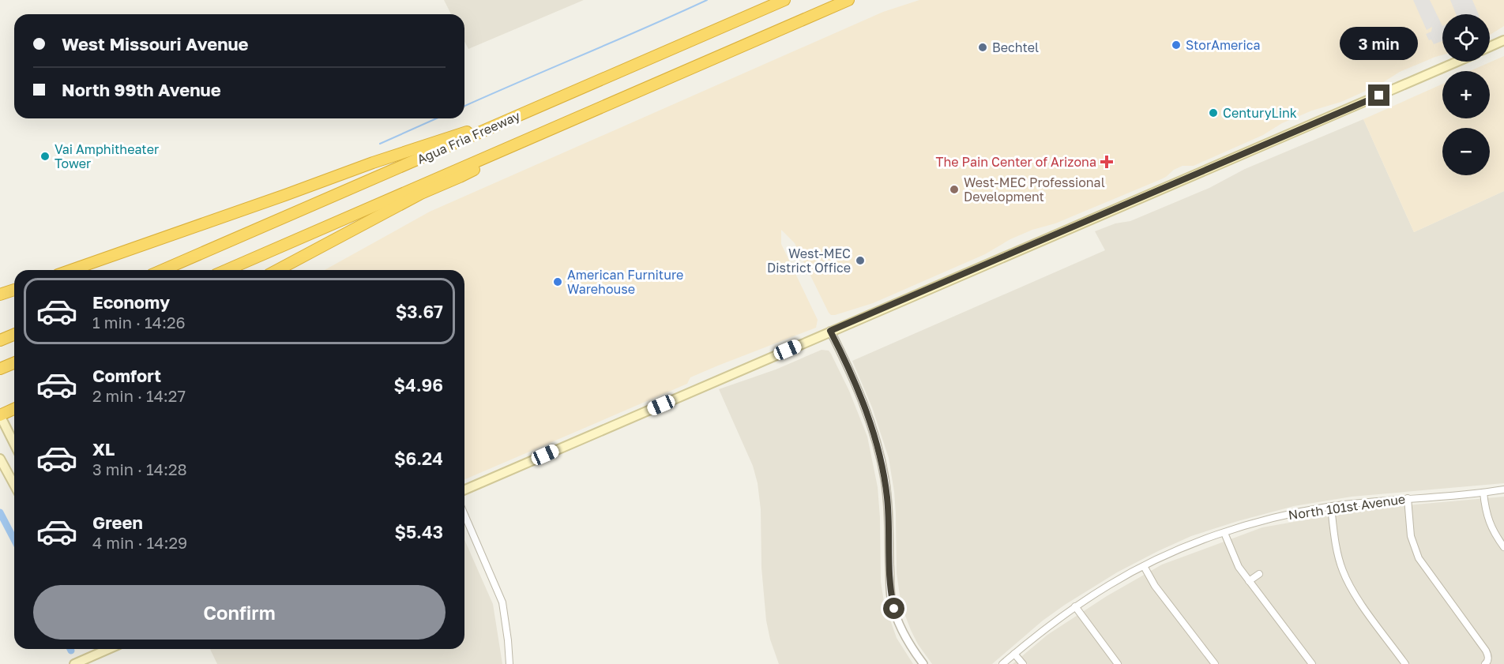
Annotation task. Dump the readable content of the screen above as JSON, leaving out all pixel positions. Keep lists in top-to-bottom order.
{
  "streets": {
    "highway": ["Agua Fria Freeway"],
    "street": ["North 101st Avenue"]
  },
  "places": {
    "other": [
      "StorAmerica",
      "Bechtel",
      "CenturyLink",
      "Vai Amphitheater Tower",
      "West-MEC Professional Development",
      "West-MEC District Office",
      "American Furniture Warehouse"
    ],
    "health": ["The Pain Center of Arizona"]
  },
  "page": {
    "map_buttons": ["+", "−"],
    "banner": ["West Missouri Avenue", "North 99th Avenue"],
    "bubble": "3 min",
    "list": [
      {
        "name": "Economy",
        "note": "1 min · 14:26",
        "value": "$3.67"
      },
      {
        "name": "Comfort",
        "note": "2 min · 14:27",
        "value": "$4.96"
      },
      {
        "name": "XL",
        "note": "3 min · 14:28",
        "value": "$6.24"
      },
      {
        "name": "Green",
        "note": "4 min · 14:29",
        "value": "$5.43"
      }
    ],
    "buttons": "Confirm"
  }
}
